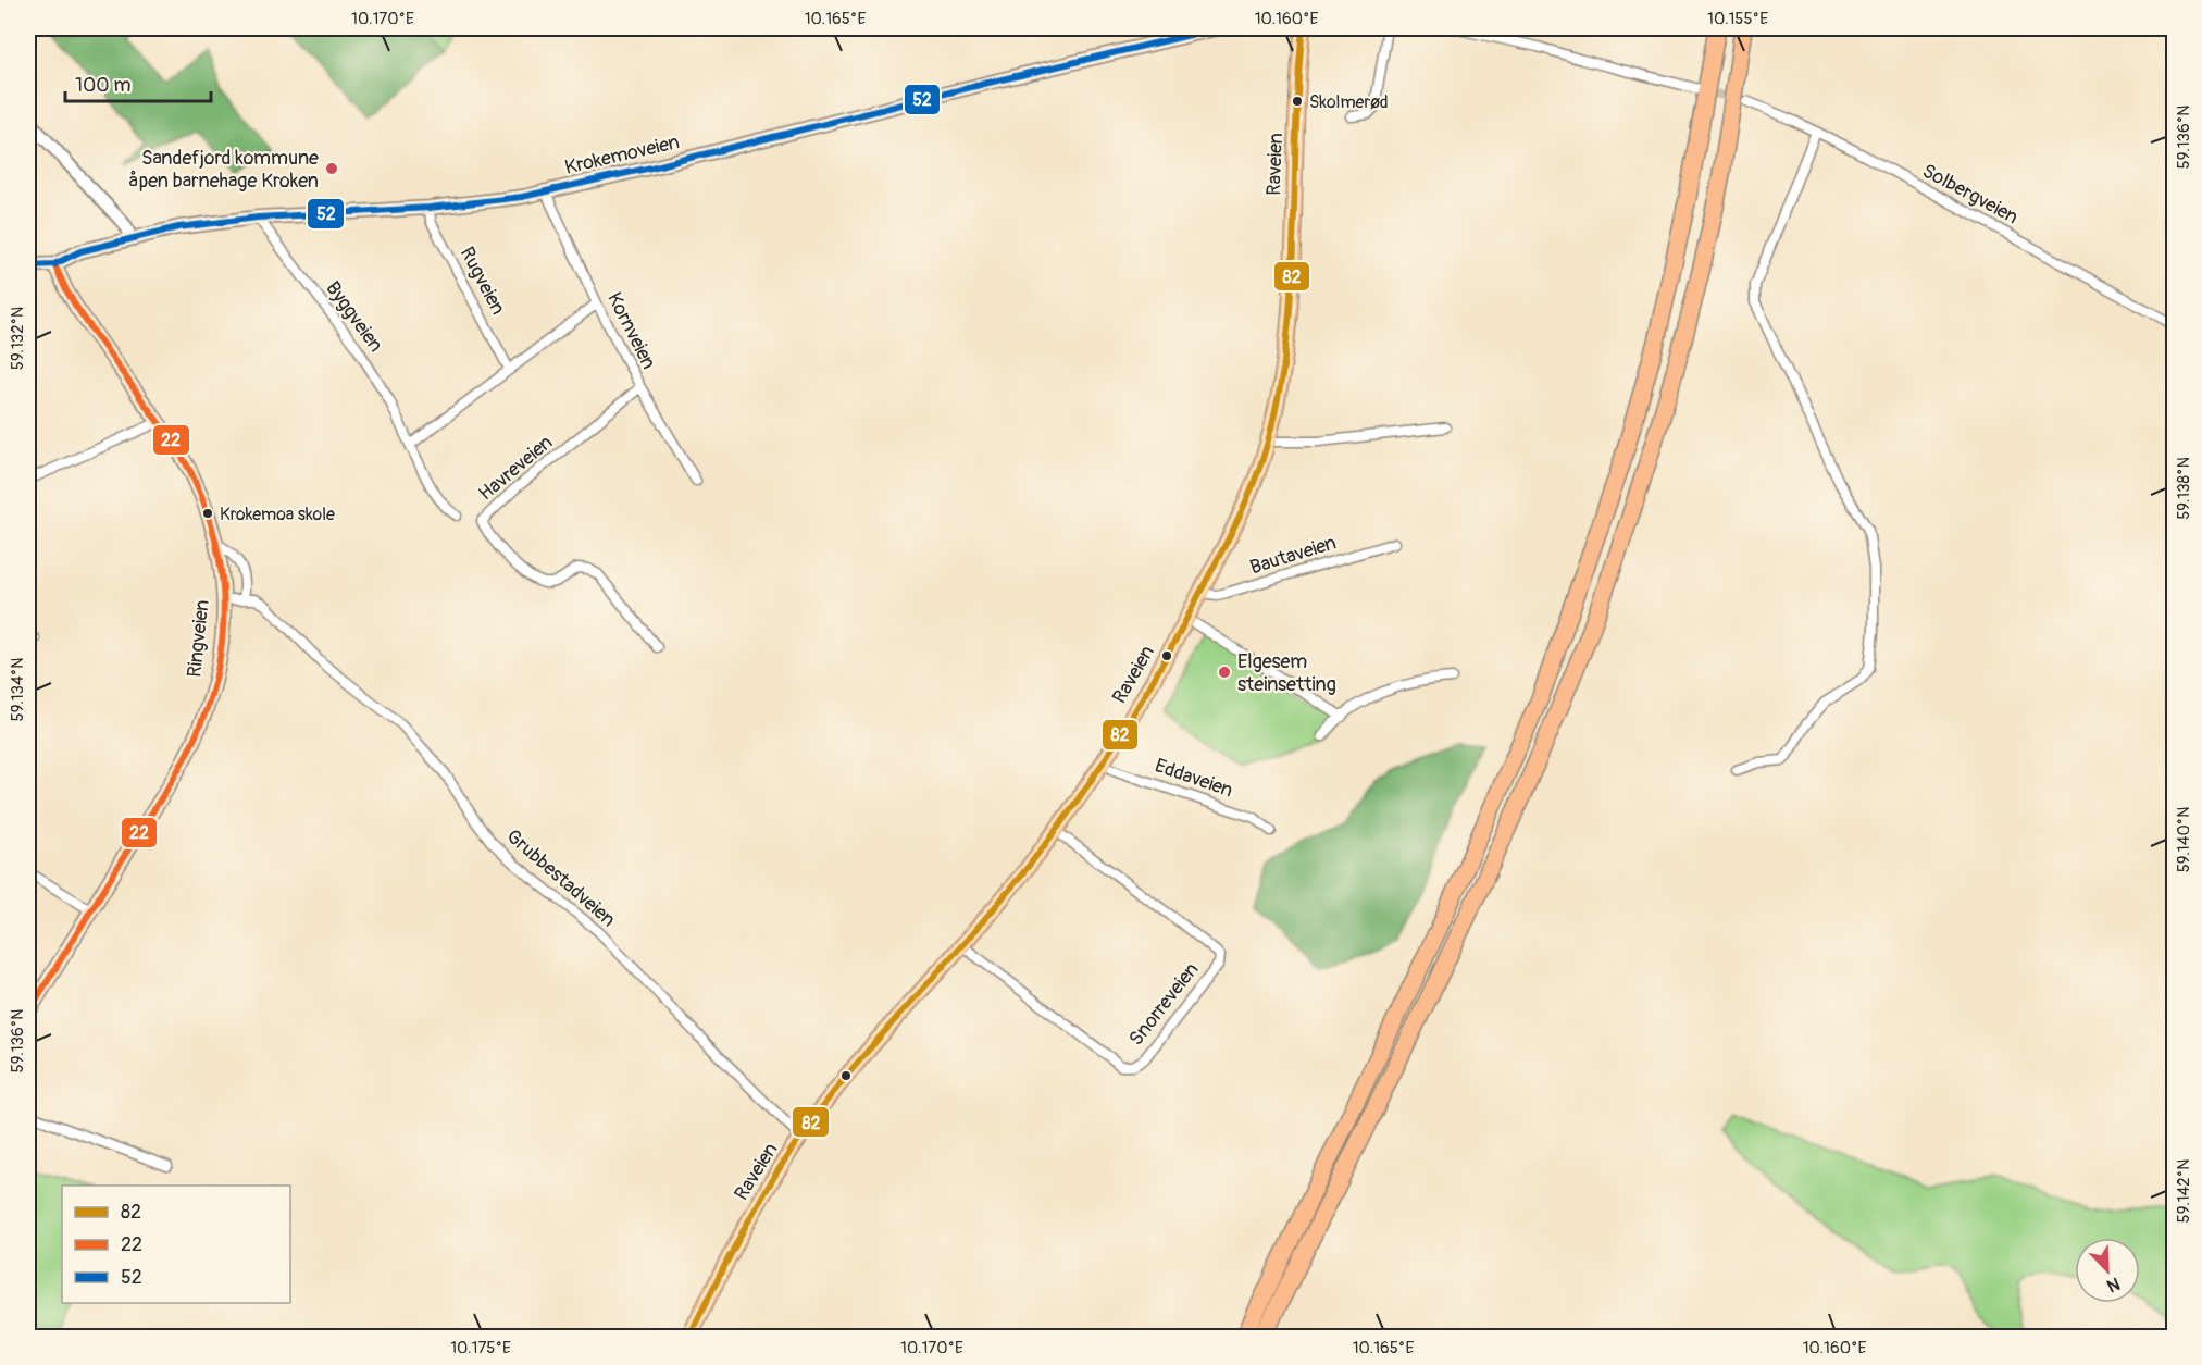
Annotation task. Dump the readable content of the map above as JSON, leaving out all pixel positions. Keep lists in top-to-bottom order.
{
  "streets": {
    "main road": ["Krokemoveien", "Raveien", "Ringveien"],
    "street": [
      "Solbergveien",
      "Rugveien",
      "Byggveien",
      "Kornveien",
      "Havreveien",
      "Bautaveien",
      "Eddaveien",
      "Grubbestadveien",
      "Snorreveien"
    ]
  },
  "crossings": [
    ["Krokemoveien", "Rugveien"],
    ["Krokemoveien", "Byggveien"],
    ["Krokemoveien", "Kornveien"],
    ["Krokemoveien", "Ringveien"],
    ["Raveien", "Bautaveien"],
    ["Raveien", "Eddaveien"],
    ["Raveien", "Grubbestadveien"],
    ["Raveien", "Snorreveien"],
    ["Kornveien", "Havreveien"],
    ["Ringveien", "Grubbestadveien"]
  ],
  "places": [
    "Skolmerød",
    "Sandefjord kommune åpen barnehage Kroken",
    "Krokemoa skole",
    "Elgesem steinsetting"
  ],
  "lines": ["transit line 82", "transit line 52", "transit line 22"],
  "legend": ["82", "22", "52"],
  "scale_bar": "100 m",
  "north": "bottom right",
  "coordinates": [
    "10.170°E",
    "10.165°E",
    "10.160°E",
    "10.155°E",
    "59.136°N",
    "59.132°N",
    "59.138°N",
    "59.134°N",
    "59.140°N",
    "59.142°N",
    "10.175°E"
  ]
}
